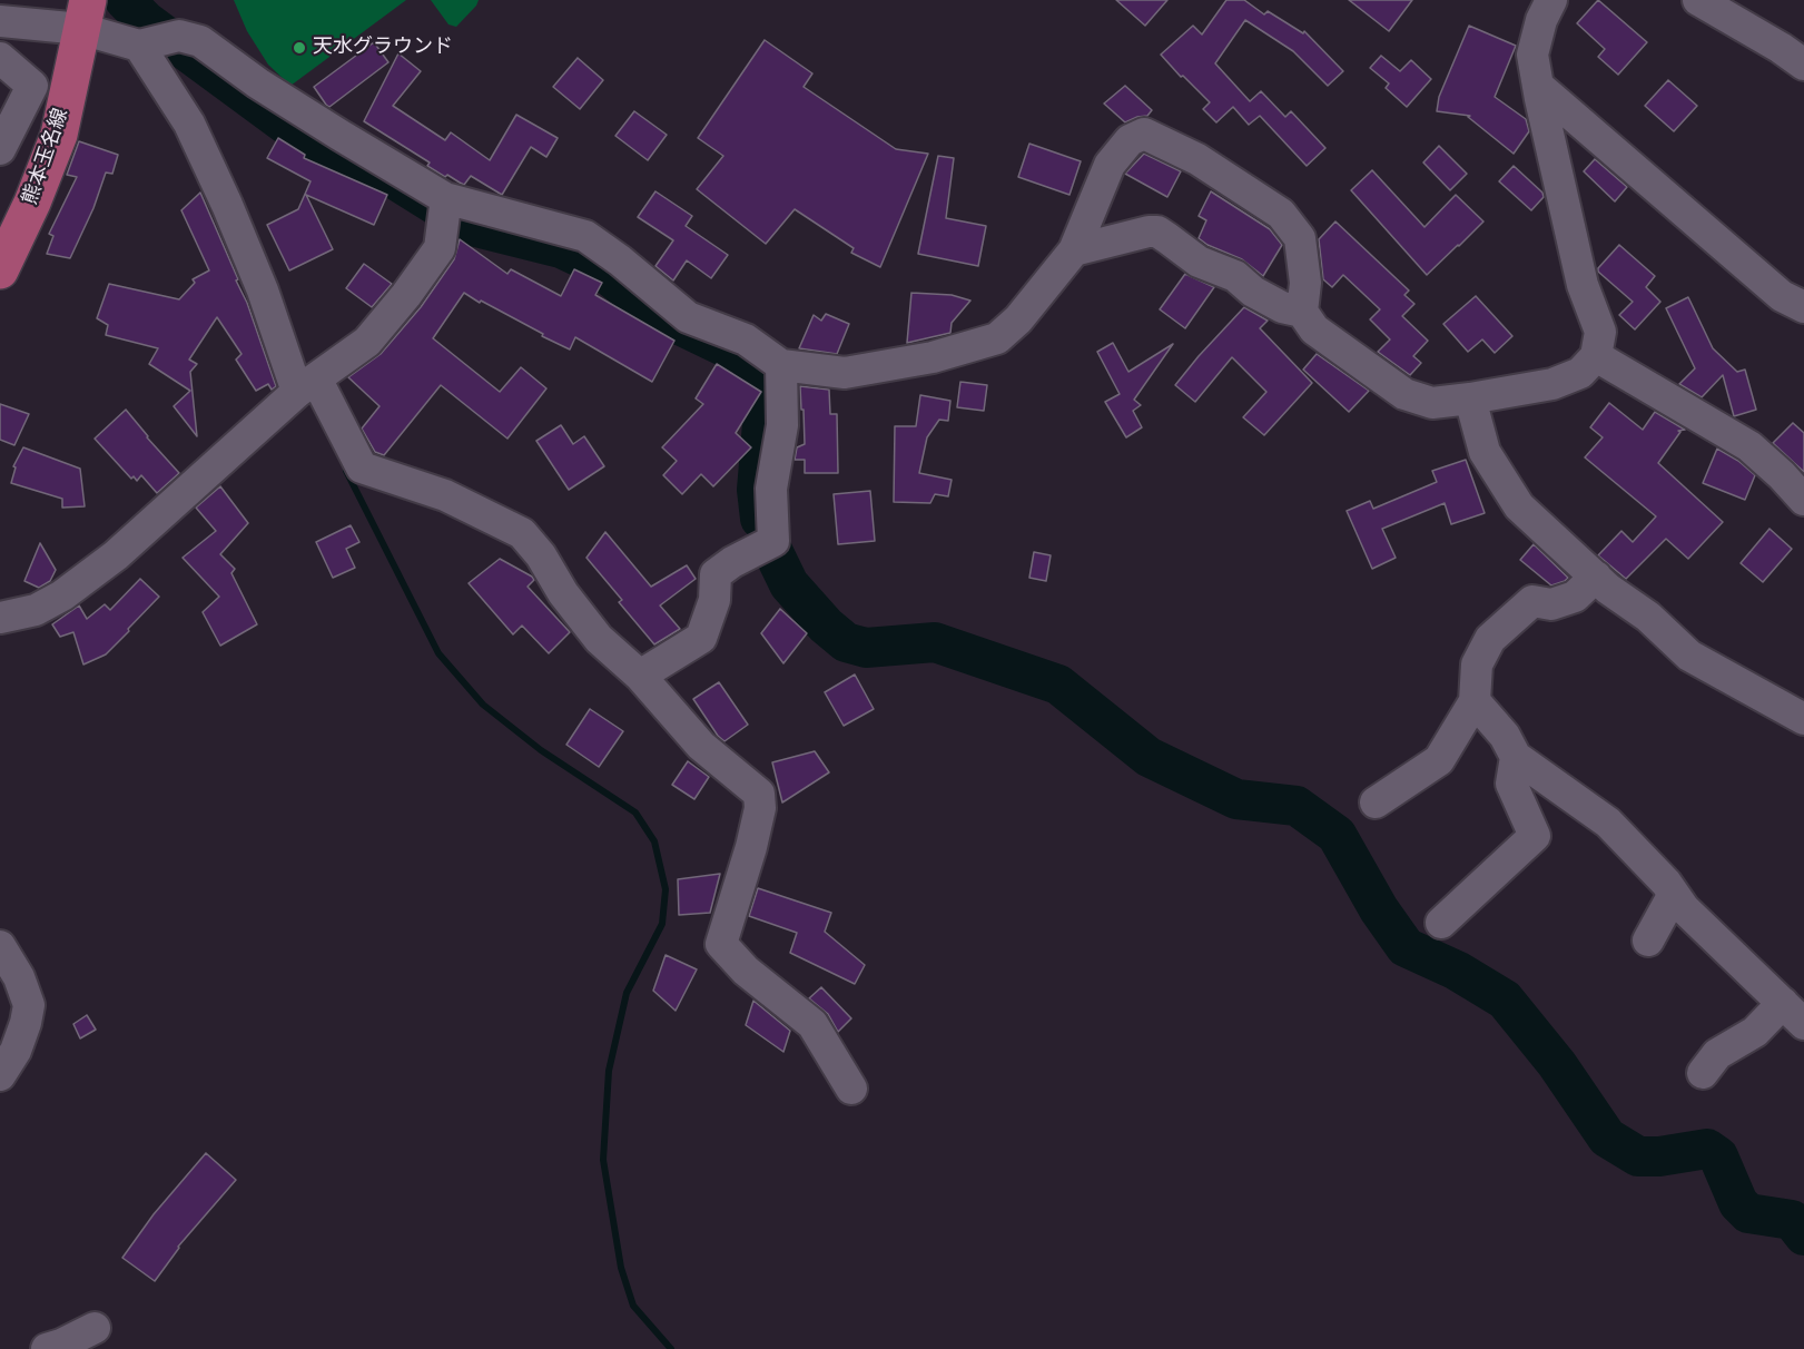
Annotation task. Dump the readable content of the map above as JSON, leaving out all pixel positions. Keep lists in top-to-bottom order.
{
  "streets": {
    "main road": ["熊本玉名線"]
  },
  "places": ["天水グラウンド"]
}
